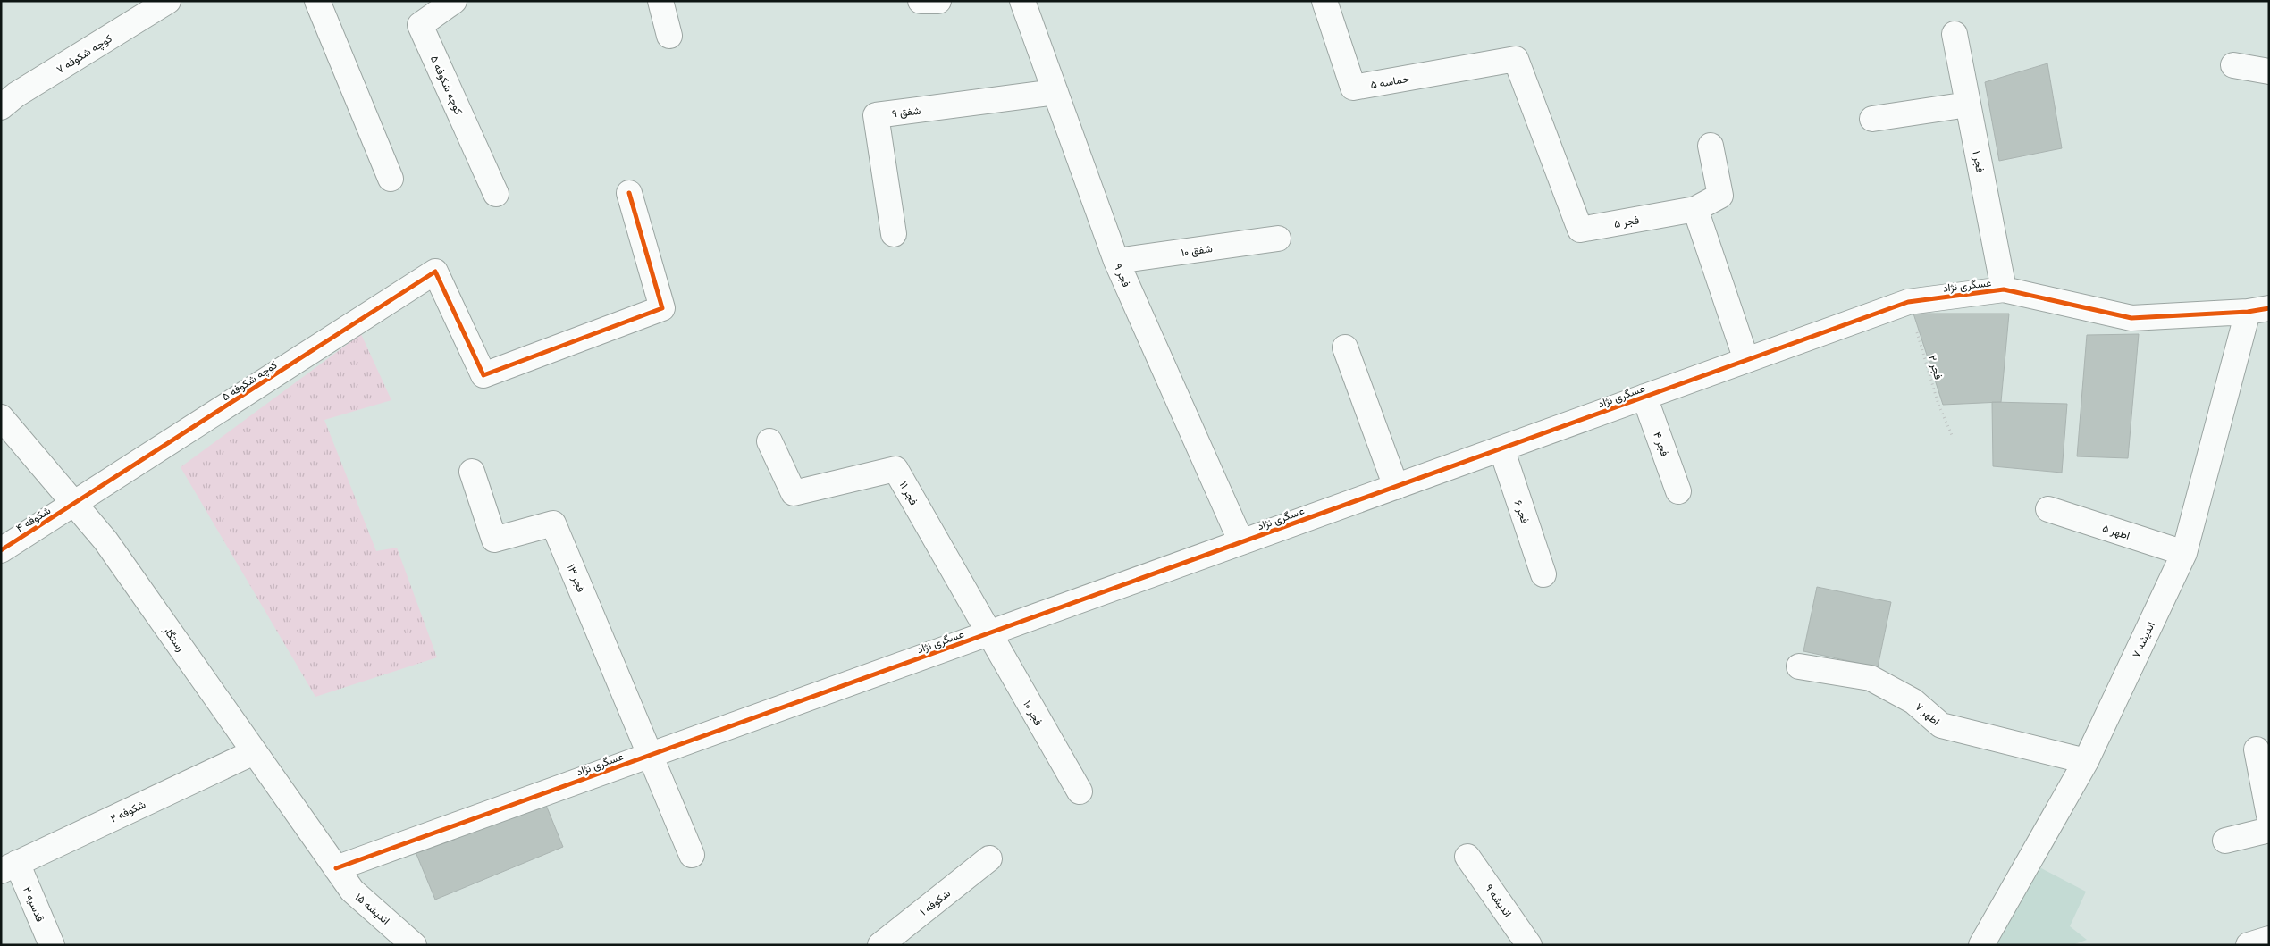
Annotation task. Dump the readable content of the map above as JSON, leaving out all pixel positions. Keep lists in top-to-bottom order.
{
  "streets": {
    "street": [
      "کوچه شکوفه ۷",
      "حماسه ۵",
      "کوچه شکوفه ۵",
      "شفق ۹",
      "فجر ۱",
      "فجر ۵",
      "شفق ۱۰",
      "فجر ۹",
      "عسگری نژاد",
      "فجر ۴",
      "فجر ۱۱",
      "فجر ۶",
      "شکوفه ۴",
      "اطهر ۵",
      "فجر ۱۳",
      "رستگار",
      "اندیشه ۷",
      "فجر ۱۰",
      "اطهر ۷",
      "شکوفه ۲",
      "اندیشه ۹",
      "شکوفه ۱",
      "قدسیه ۲",
      "اندیشه ۱۵"
    ],
    "path": ["فجر ۲"]
  },
  "crossings": [
    ["حماسه ۵", "فجر ۵"],
    ["کوچه شکوفه ۵", "شکوفه ۴"],
    ["کوچه شکوفه ۵", "رستگار"],
    ["شفق ۹", "فجر ۹"],
    ["فجر ۱", "عسگری نژاد"],
    ["شفق ۱۰", "فجر ۹"],
    ["فجر ۹", "عسگری نژاد"],
    ["عسگری نژاد", "فجر ۲"],
    ["عسگری نژاد", "فجر ۴"],
    ["عسگری نژاد", "فجر ۱۱"],
    ["عسگری نژاد", "فجر ۶"],
    ["عسگری نژاد", "فجر ۱۳"],
    ["عسگری نژاد", "رستگار"],
    ["عسگری نژاد", "اندیشه ۷"],
    ["عسگری نژاد", "فجر ۱۰"],
    ["عسگری نژاد", "اندیشه ۱۵"],
    ["فجر ۱۱", "فجر ۱۰"],
    ["شکوفه ۴", "رستگار"],
    ["اطهر ۵", "اندیشه ۷"],
    ["رستگار", "شکوفه ۲"],
    ["رستگار", "اندیشه ۱۵"],
    ["اندیشه ۷", "اطهر ۷"],
    ["شکوفه ۲", "قدسیه ۲"]
  ]
}
